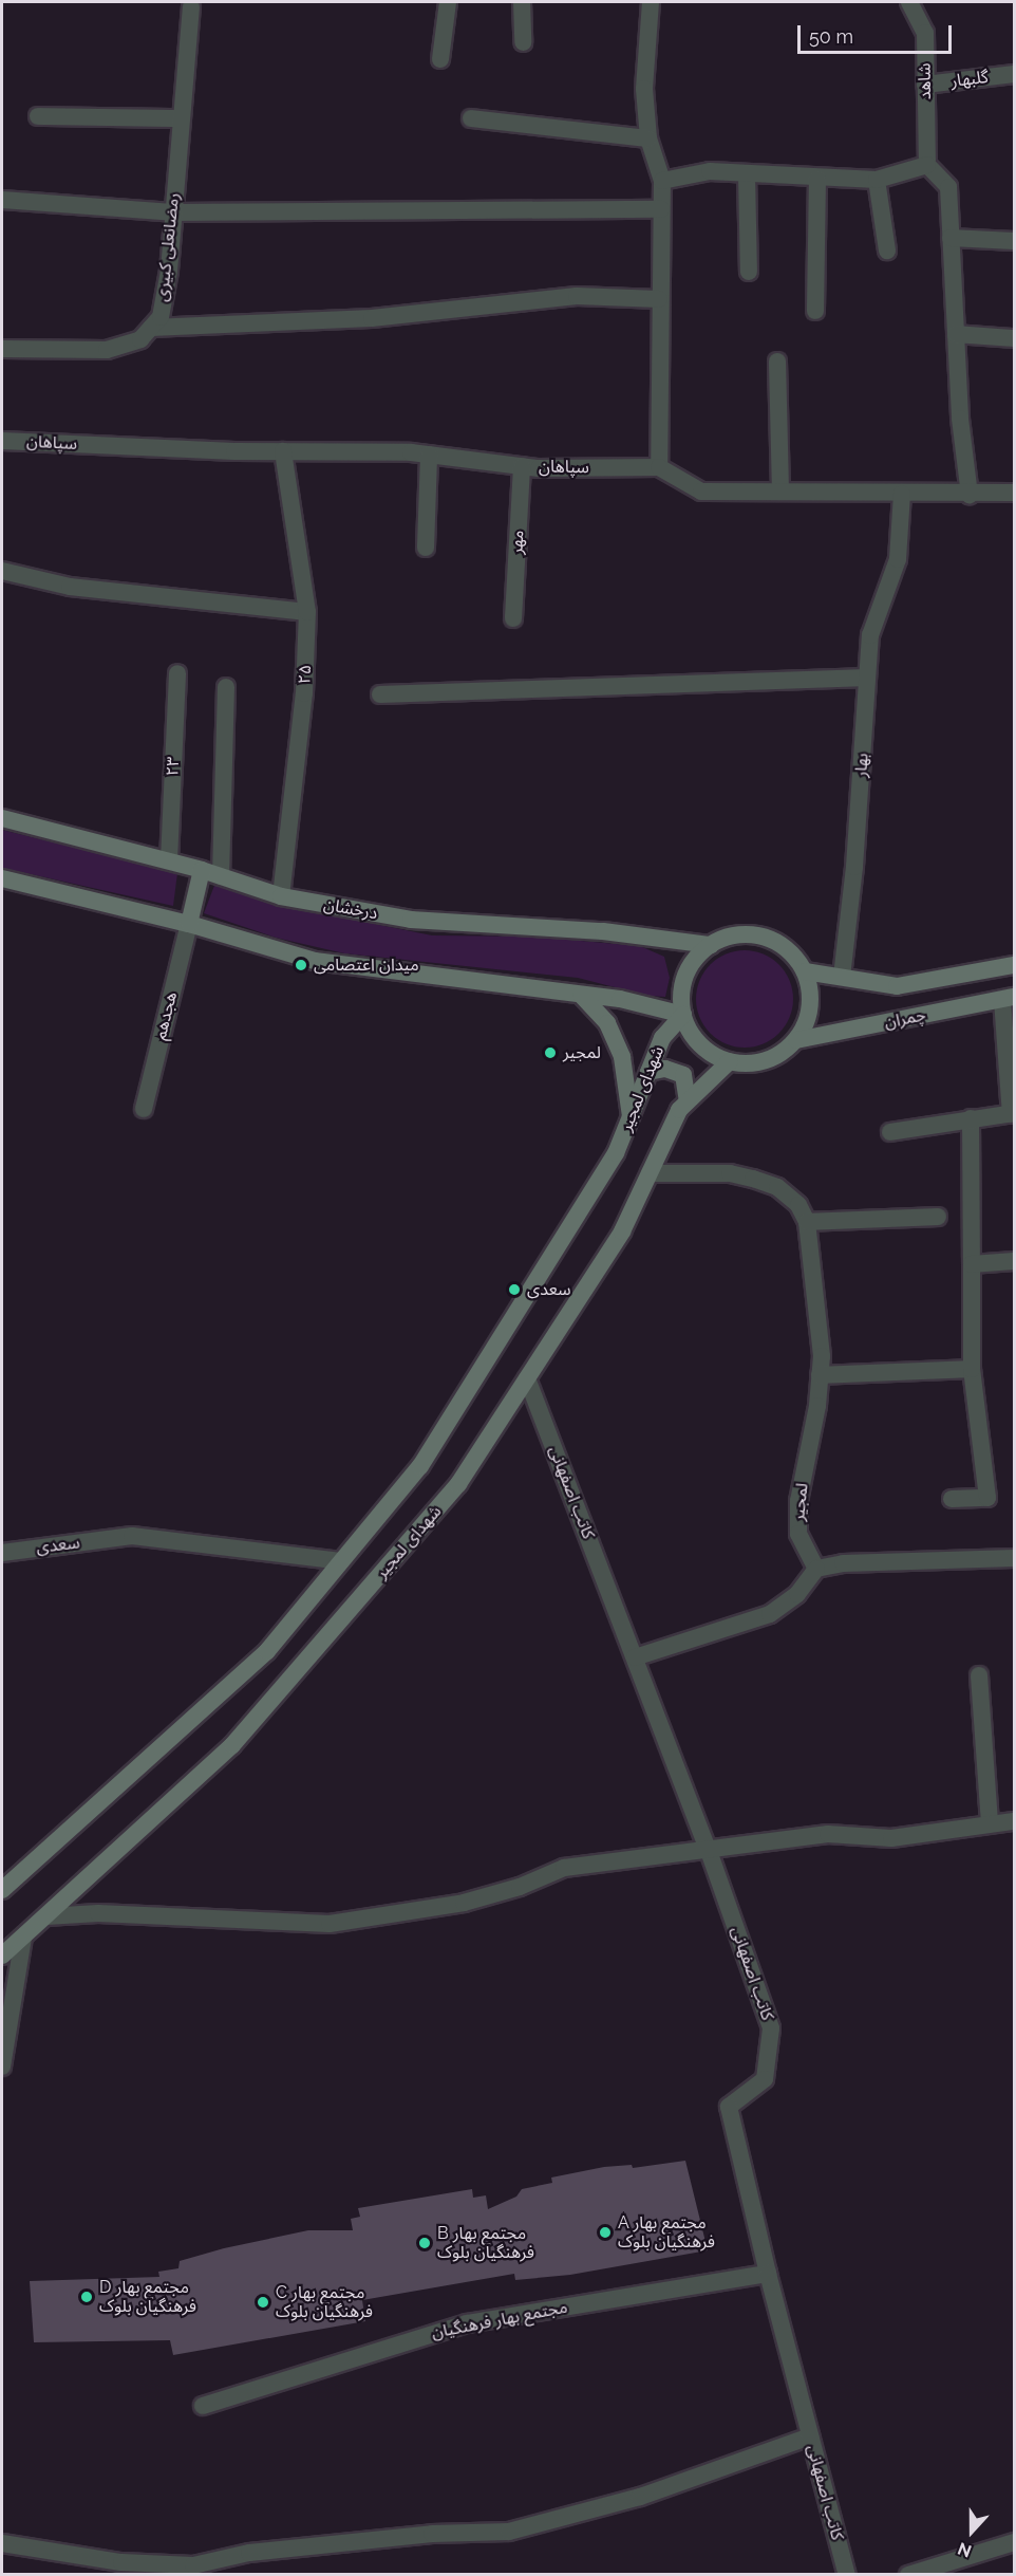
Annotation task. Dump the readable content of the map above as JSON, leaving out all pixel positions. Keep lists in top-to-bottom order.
{
  "streets": {
    "main road": ["درخشان", "چمران", "شهدای لمجیر"],
    "street": [
      "گلبهار",
      "شاهد",
      "رمضانعلی کبیری",
      "سپاهان",
      "مهر",
      "۲۵",
      "بهار",
      "۲۳",
      "هجدهم",
      "کاتب اصفهانی",
      "لمجیر",
      "سعدی",
      "مجتمع بهار فرهنگیان"
    ]
  },
  "crossings": [
    ["گلبهار", "شاهد"],
    ["سپاهان", "مهر"],
    ["سپاهان", "۲۵"],
    ["۲۵", "درخشان"],
    ["بهار", "چمران"],
    ["۲۳", "درخشان"],
    ["درخشان", "چمران"],
    ["درخشان", "شهدای لمجیر"],
    ["چمران", "شهدای لمجیر"],
    ["شهدای لمجیر", "کاتب اصفهانی"],
    ["شهدای لمجیر", "سعدی"],
    ["کاتب اصفهانی", "مجتمع بهار فرهنگیان"]
  ],
  "places": [
    "میدان اعتصامی",
    "لمجیر",
    "سعدی",
    "A مجتمع بهار فرهنگیان بلوک",
    "B مجتمع بهار فرهنگیان بلوک",
    "D مجتمع بهار فرهنگیان بلوک",
    "C مجتمع بهار فرهنگیان بلوک"
  ],
  "scale_bar": "50 m",
  "north": "bottom"
}
